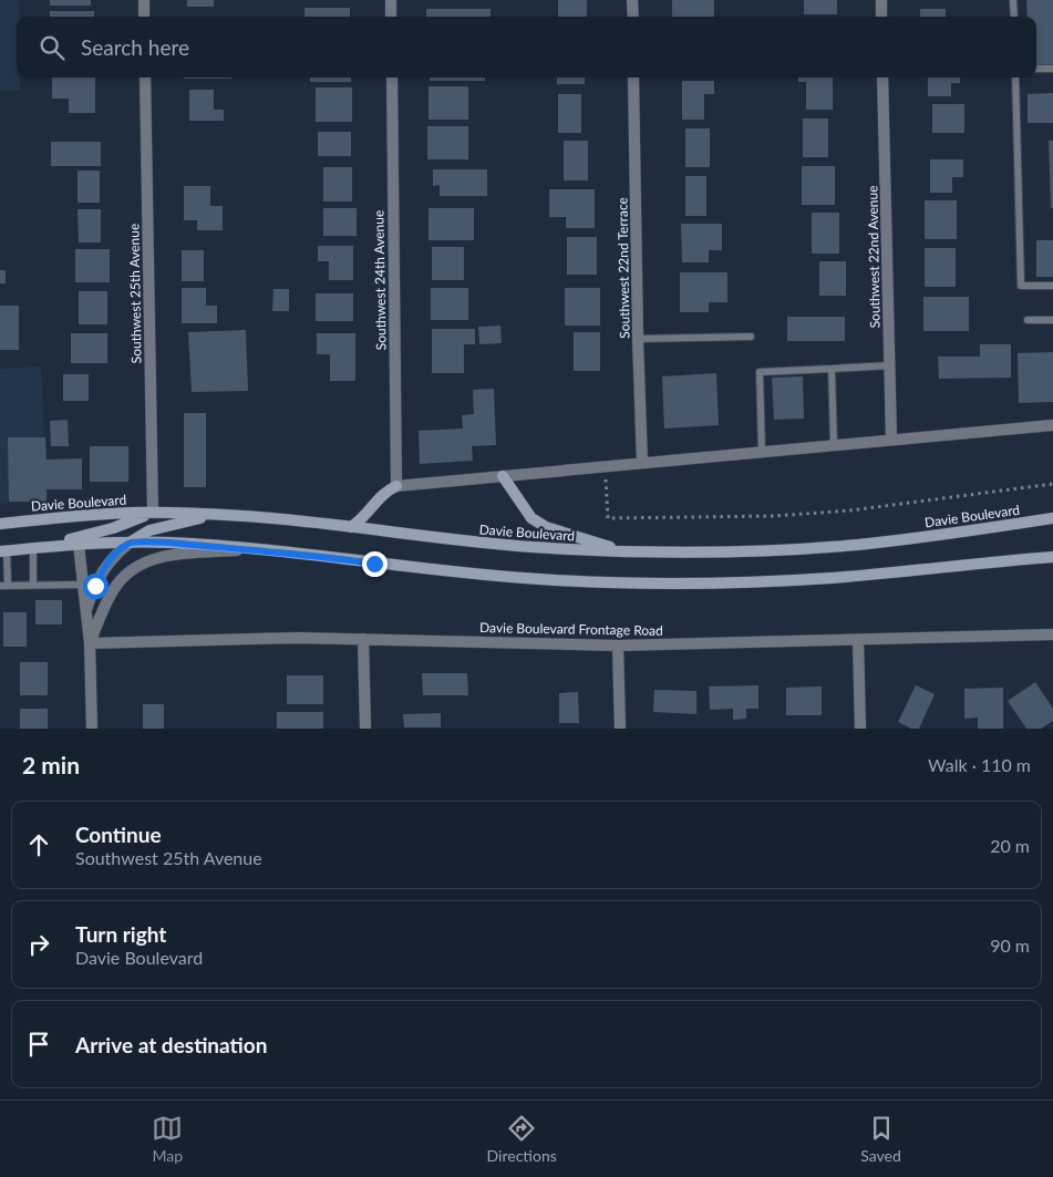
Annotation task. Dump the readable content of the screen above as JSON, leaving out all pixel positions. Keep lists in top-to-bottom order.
{
  "streets": {
    "main road": ["Davie Boulevard"],
    "street": [
      "Southwest 22nd Avenue",
      "Southwest 22nd Terrace",
      "Southwest 24th Avenue",
      "Southwest 25th Avenue",
      "Davie Boulevard Frontage Road"
    ]
  },
  "crossings": [
    ["Southwest 25th Avenue", "Davie Boulevard"]
  ],
  "page": {
    "search": "Search here",
    "heading": ["2 min", "Walk · 110 m"],
    "list": [
      ["Continue", "Southwest 25th Avenue", "20 m"],
      ["Turn right", "Davie Boulevard", "90 m"],
      "Arrive at destination"
    ],
    "nav": ["Map", "Directions", "Saved"]
  }
}
